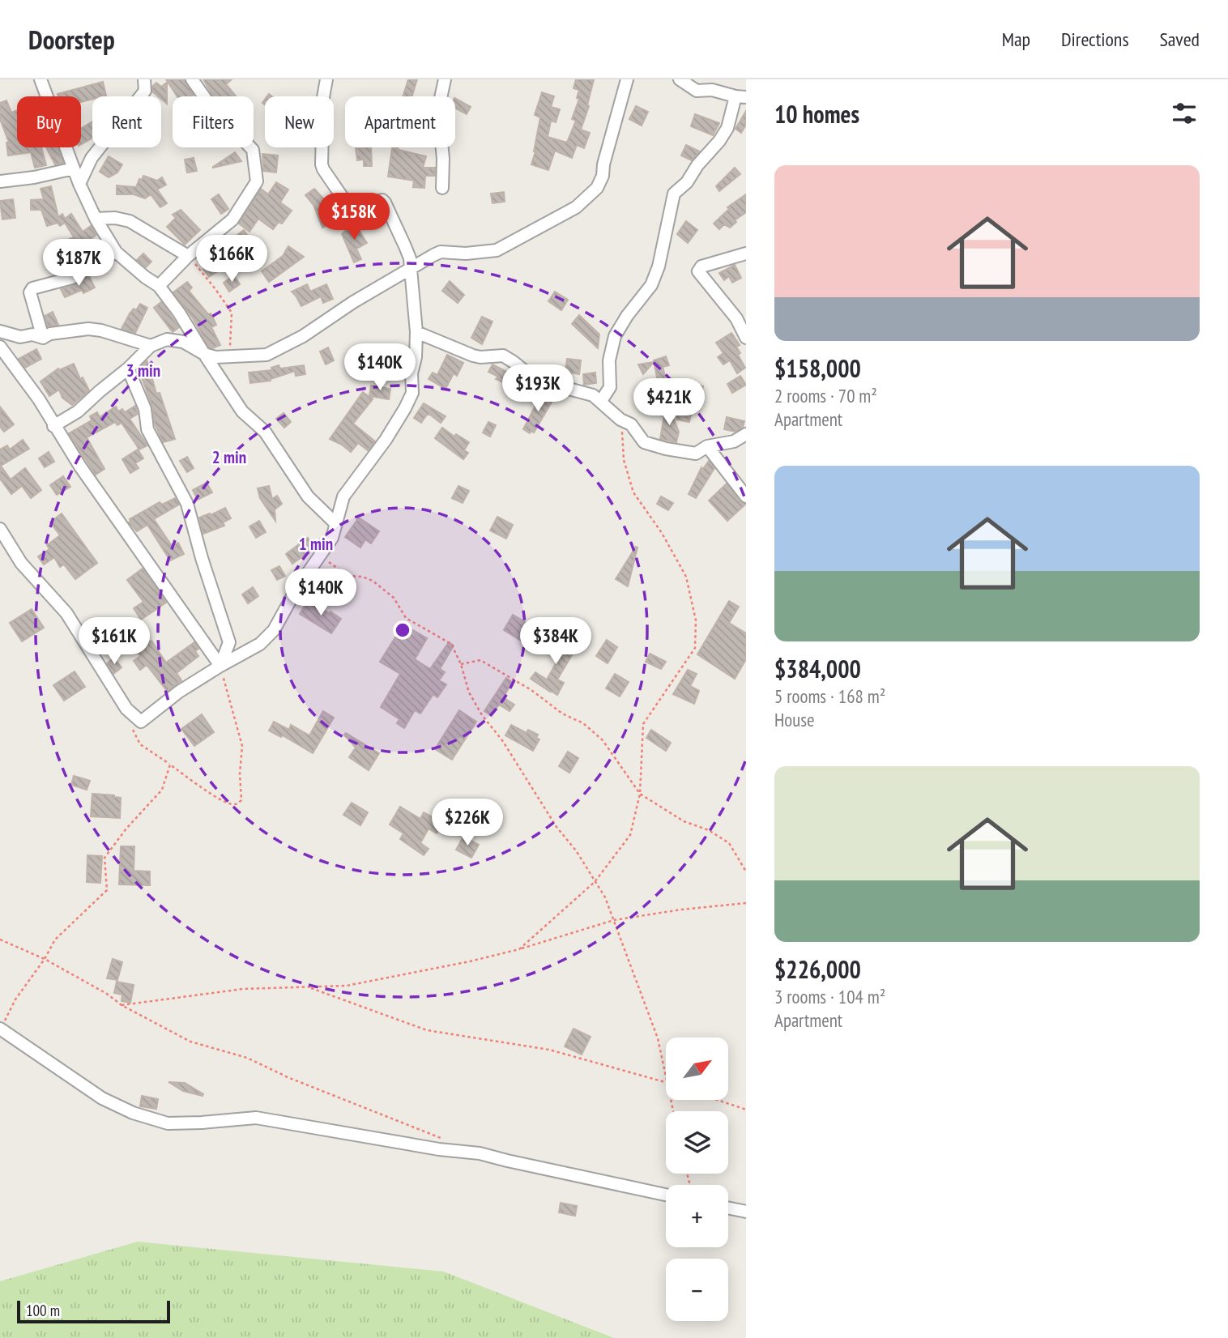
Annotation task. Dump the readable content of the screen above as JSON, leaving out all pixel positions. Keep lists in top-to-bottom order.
{
  "scale_bar": "100 m",
  "north": "top right",
  "page": {
    "header": "Doorstep",
    "nav": ["Map", "Directions", "Saved"],
    "heading": "10 homes",
    "chip": [
      "Buy",
      "Rent",
      "Filters",
      "New",
      "Apartment"
    ],
    "list": [
      {
        "name": "$158,000",
        "note": "2 rooms · 70 m² · Apartment"
      },
      {
        "name": "$384,000",
        "note": "5 rooms · 168 m² · House"
      },
      {
        "name": "$226,000",
        "note": "3 rooms · 104 m² · Apartment"
      }
    ],
    "price": [
      "$158K",
      "$166K",
      "$187K",
      "$140K",
      "$193K",
      "$421K",
      "$140K",
      "$161K",
      "$384K",
      "$226K"
    ],
    "map_buttons": ["+", "−"],
    "scale": "100 m"
  },
  "rings": ["3 min", "2 min", "1 min"]
}
